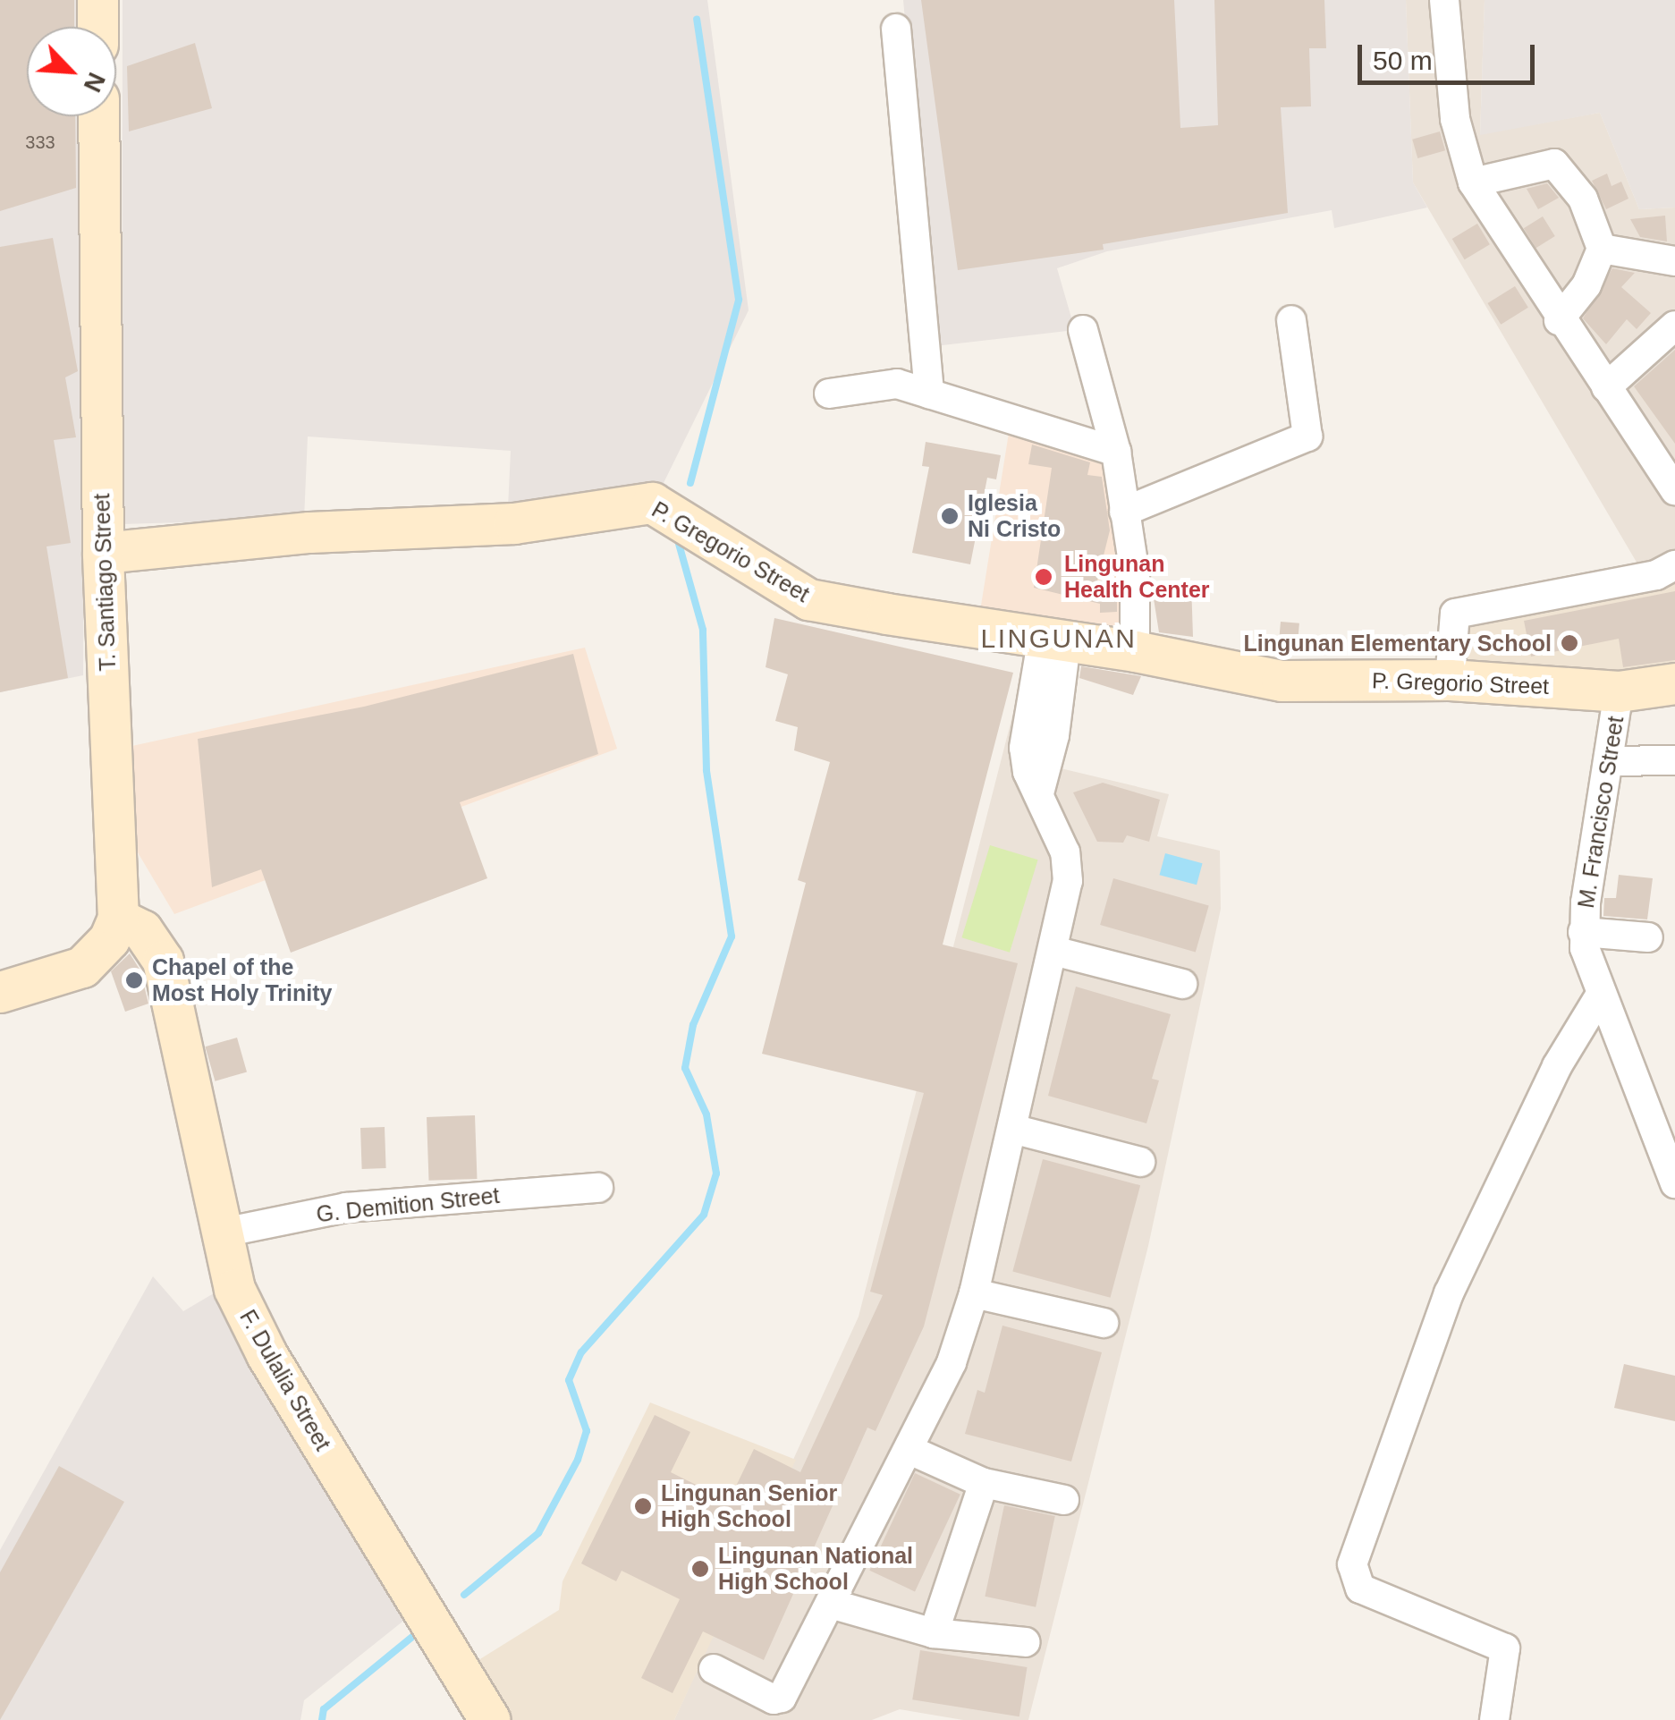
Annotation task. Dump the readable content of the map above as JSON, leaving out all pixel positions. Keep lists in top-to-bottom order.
{
  "streets": {
    "street": [
      "P. Gregorio Street",
      "T. Santiago Street",
      "M. Francisco Street",
      "G. Demition Street",
      "F. Dulalia Street"
    ]
  },
  "crossings": [
    ["P. Gregorio Street", "T. Santiago Street"],
    ["P. Gregorio Street", "M. Francisco Street"],
    ["T. Santiago Street", "F. Dulalia Street"],
    ["G. Demition Street", "F. Dulalia Street"]
  ],
  "districts": ["LINGUNAN"],
  "places": [
    "Iglesia Ni Cristo",
    "Lingunan Health Center",
    "Lingunan Elementary School",
    "Chapel of the Most Holy Trinity",
    "Lingunan Senior High School",
    "Lingunan National High School"
  ],
  "house_numbers": ["333"],
  "scale_bar": "50 m",
  "north": "bottom right"
}
